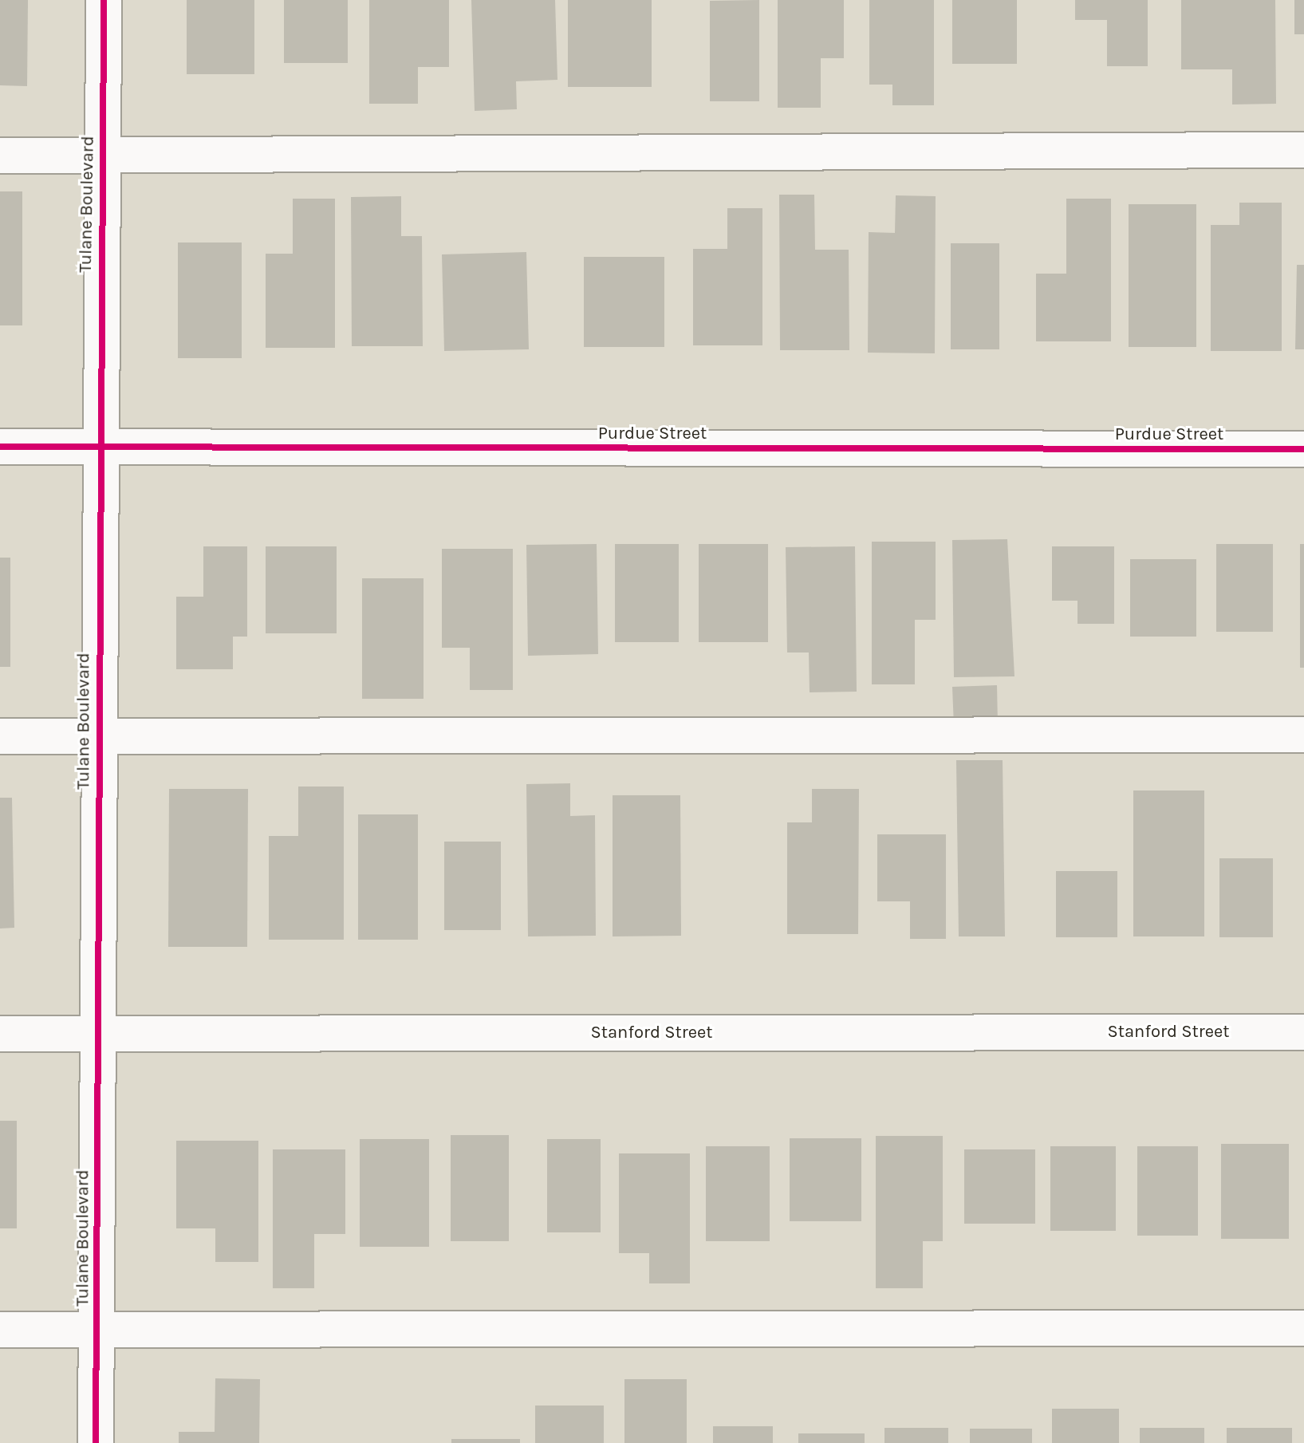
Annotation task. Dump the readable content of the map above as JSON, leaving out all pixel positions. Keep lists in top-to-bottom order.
{
  "streets": {
    "street": ["Tulane Boulevard", "Purdue Street", "Stanford Street"]
  },
  "crossings": [
    ["Tulane Boulevard", "Purdue Street"],
    ["Tulane Boulevard", "Stanford Street"]
  ]
}
